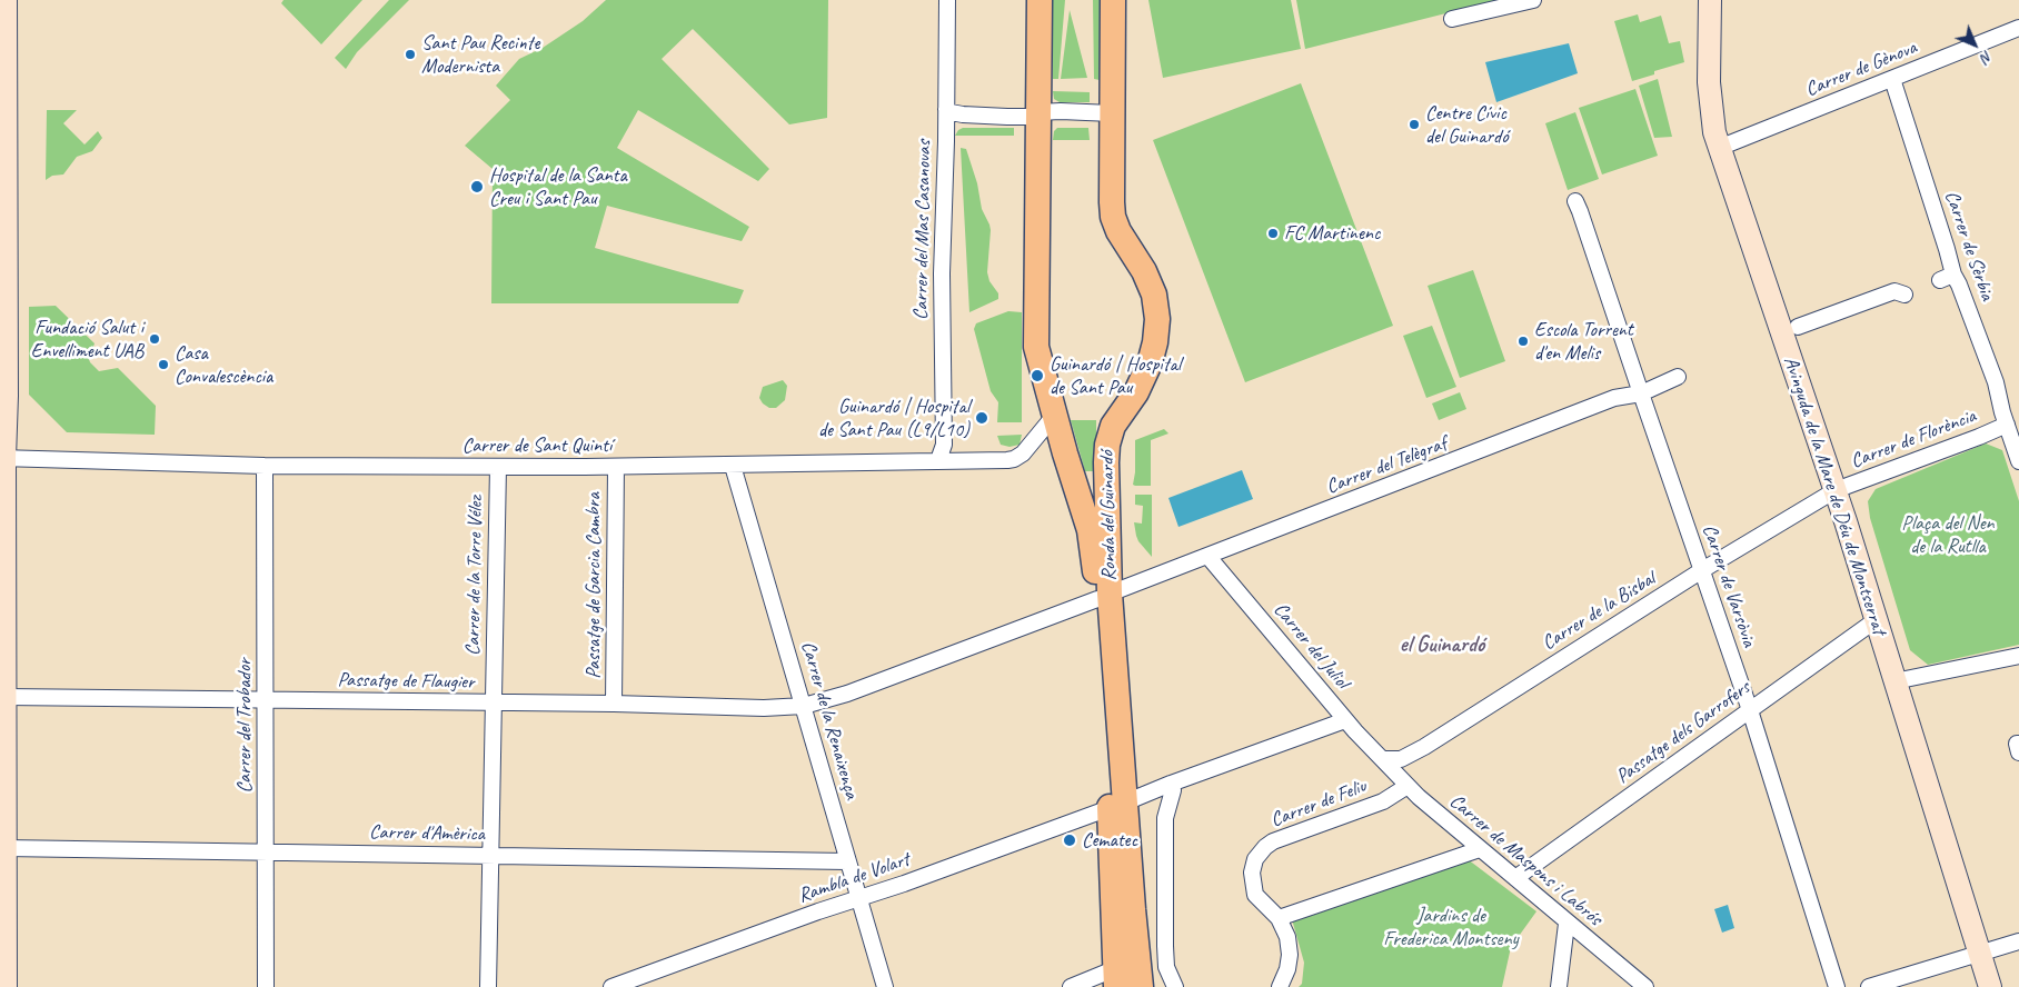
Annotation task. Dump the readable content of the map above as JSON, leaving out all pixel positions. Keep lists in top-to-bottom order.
{
  "streets": {
    "main road": ["Ronda del Guinardó"],
    "street": [
      "Carrer de Gènova",
      "Carrer del Mas Casanovas",
      "Carrer de Sèrbia",
      "Carrer de Florència",
      "Carrer de Sant Quintí",
      "Carrer del Telègraf",
      "Avinguda de la Mare de Déu de Montserrat",
      "Carrer de la Torre Vélez",
      "Passatge de Garcia Cambra",
      "Carrer de Varsòvia",
      "Carrer de la Bisbal",
      "Carrer del Juliol",
      "Passatge de Flaugier",
      "Carrer de la Renaixença",
      "Carrer del Trobador",
      "Passatge dels Garrofers",
      "Carrer de Feliu",
      "Carrer d'Amèrica",
      "Carrer de Maspons i Labrós",
      "Rambla de Volart"
    ]
  },
  "crossings": [
    ["Carrer de Gènova", "Carrer de Sèrbia"],
    ["Carrer de Gènova", "Avinguda de la Mare de Déu de Montserrat"],
    ["Carrer del Mas Casanovas", "Carrer de Sant Quintí"],
    ["Carrer de Sèrbia", "Carrer de Florència"],
    ["Carrer de Florència", "Avinguda de la Mare de Déu de Montserrat"],
    ["Carrer de Florència", "Carrer de la Bisbal"],
    ["Carrer de Sant Quintí", "Ronda del Guinardó"],
    ["Carrer de Sant Quintí", "Carrer de la Torre Vélez"],
    ["Carrer de Sant Quintí", "Passatge de Garcia Cambra"],
    ["Carrer de Sant Quintí", "Carrer de la Renaixença"],
    ["Carrer de Sant Quintí", "Carrer del Trobador"],
    ["Carrer del Telègraf", "Ronda del Guinardó"],
    ["Carrer del Telègraf", "Carrer de Varsòvia"],
    ["Carrer del Telègraf", "Carrer del Juliol"],
    ["Carrer del Telègraf", "Passatge de Flaugier"],
    ["Carrer del Telègraf", "Carrer de la Renaixença"],
    ["Avinguda de la Mare de Déu de Montserrat", "Carrer de la Bisbal"],
    ["Avinguda de la Mare de Déu de Montserrat", "Passatge dels Garrofers"],
    ["Ronda del Guinardó", "Rambla de Volart"],
    ["Carrer de la Torre Vélez", "Passatge de Flaugier"],
    ["Carrer de la Torre Vélez", "Carrer d'Amèrica"],
    ["Passatge de Garcia Cambra", "Passatge de Flaugier"],
    ["Carrer de Varsòvia", "Carrer de la Bisbal"],
    ["Carrer de Varsòvia", "Passatge dels Garrofers"],
    ["Carrer de la Bisbal", "Carrer del Juliol"],
    ["Carrer de la Bisbal", "Carrer de Maspons i Labrós"],
    ["Carrer del Juliol", "Carrer de Maspons i Labrós"],
    ["Carrer del Juliol", "Rambla de Volart"],
    ["Passatge de Flaugier", "Carrer de la Renaixença"],
    ["Passatge de Flaugier", "Carrer del Trobador"],
    ["Carrer de la Renaixença", "Carrer d'Amèrica"],
    ["Carrer de la Renaixença", "Rambla de Volart"],
    ["Carrer del Trobador", "Carrer d'Amèrica"],
    ["Passatge dels Garrofers", "Carrer de Maspons i Labrós"],
    ["Carrer de Feliu", "Carrer de Maspons i Labrós"]
  ],
  "districts": ["el Guinardó"],
  "parks": ["Plaça del Nen de la Rutlla", "Jardins de Frederica Montseny"],
  "places": [
    "Sant Pau Recinte Modernista",
    "Centre Cívic del Guinardó",
    "Hospital de la Santa Creu i Sant Pau",
    "FC Martinenc",
    "Fundació Salut i Envelliment UAB",
    "Escola Torrent d'en Melis",
    "Casa Convalescència",
    "Guinardó | Hospital de Sant Pau",
    "Guinardó | Hospital de Sant Pau (L9/L10)",
    "Cematec"
  ],
  "north": "bottom right"
}
